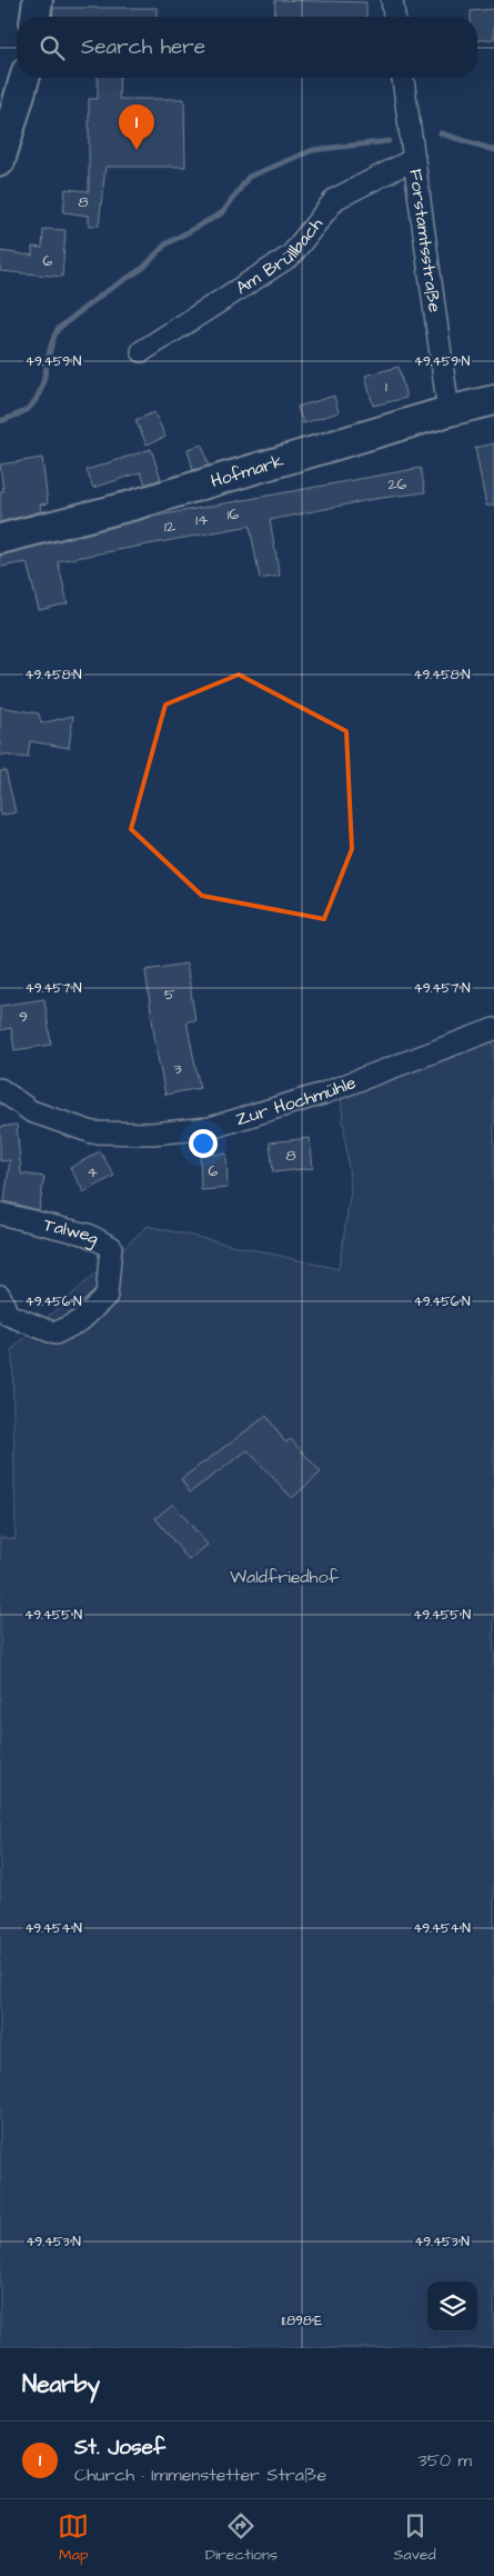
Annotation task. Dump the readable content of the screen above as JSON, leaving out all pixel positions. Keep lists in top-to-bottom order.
{
  "streets": {
    "street": [
      "Forstamtsstraße",
      "Am Brüllbach",
      "Hofmark",
      "Zur Hochmühle",
      "Talweg"
    ]
  },
  "crossings": [
    ["Forstamtsstraße", "Am Brüllbach"],
    ["Forstamtsstraße", "Hofmark"]
  ],
  "parks": ["Waldfriedhof"],
  "house_numbers": [
    "8",
    "6",
    "1",
    "26",
    "16",
    "14",
    "12",
    "5",
    "9",
    "3",
    "8",
    "6",
    "4"
  ],
  "page": {
    "search": "Search here",
    "pins": "1",
    "heading": "Nearby",
    "list": [
      {
        "mark": "1",
        "name": "St. Josef",
        "note": "Church · Immenstetter Straße",
        "value": "350 m"
      }
    ],
    "nav": ["Map", "Directions", "Saved"]
  },
  "coordinates": [
    "49.459°N",
    "49.458°N",
    "49.457°N",
    "49.456°N",
    "49.455°N",
    "49.454°N",
    "49.453°N",
    "11.898°E"
  ]
}
